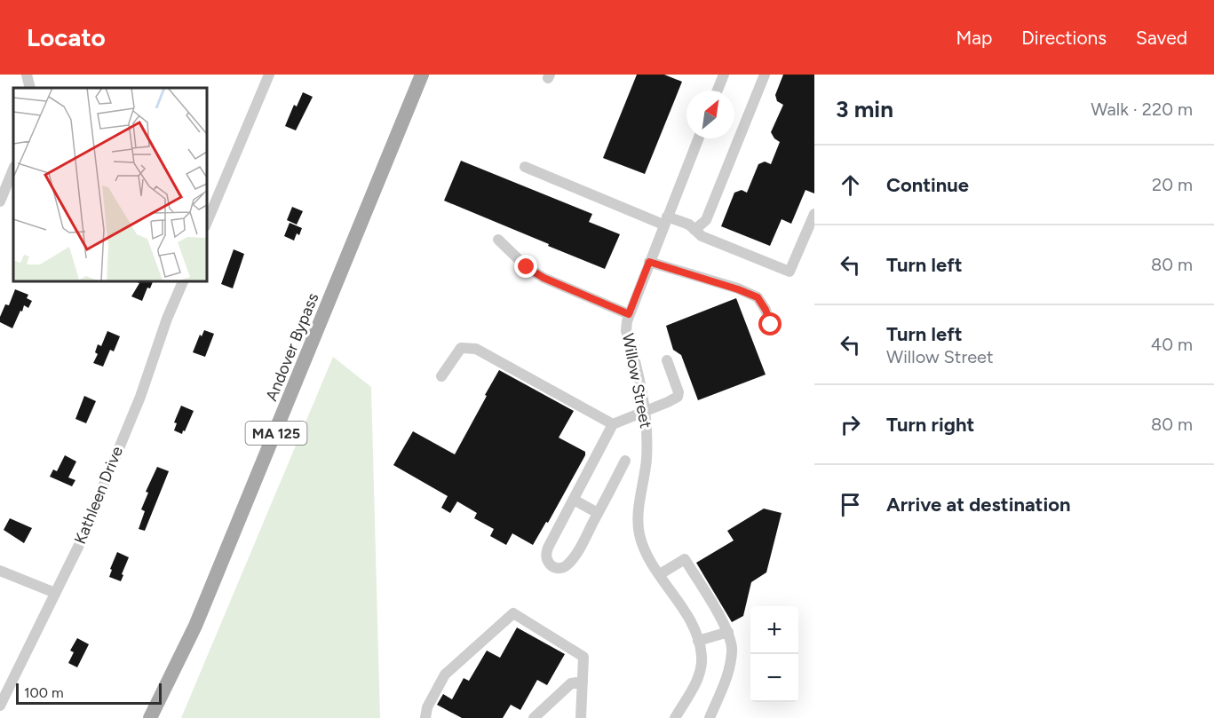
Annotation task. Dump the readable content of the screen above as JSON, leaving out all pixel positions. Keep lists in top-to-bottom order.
{
  "streets": {
    "main road": ["Andover Bypass", "MA 125"],
    "street": ["Willow Street", "Kathleen Drive"]
  },
  "scale_bar": "100 m",
  "north": "top right",
  "page": {
    "header": "Locato",
    "nav": ["Map", "Directions", "Saved"],
    "heading": ["3 min", "Walk · 220 m"],
    "list": [
      ["Continue", "20 m"],
      ["Turn left", "80 m"],
      ["Turn left", "Willow Street", "40 m"],
      ["Turn right", "80 m"],
      "Arrive at destination"
    ],
    "map_buttons": ["+", "−"],
    "scale": "100 m"
  }
}
